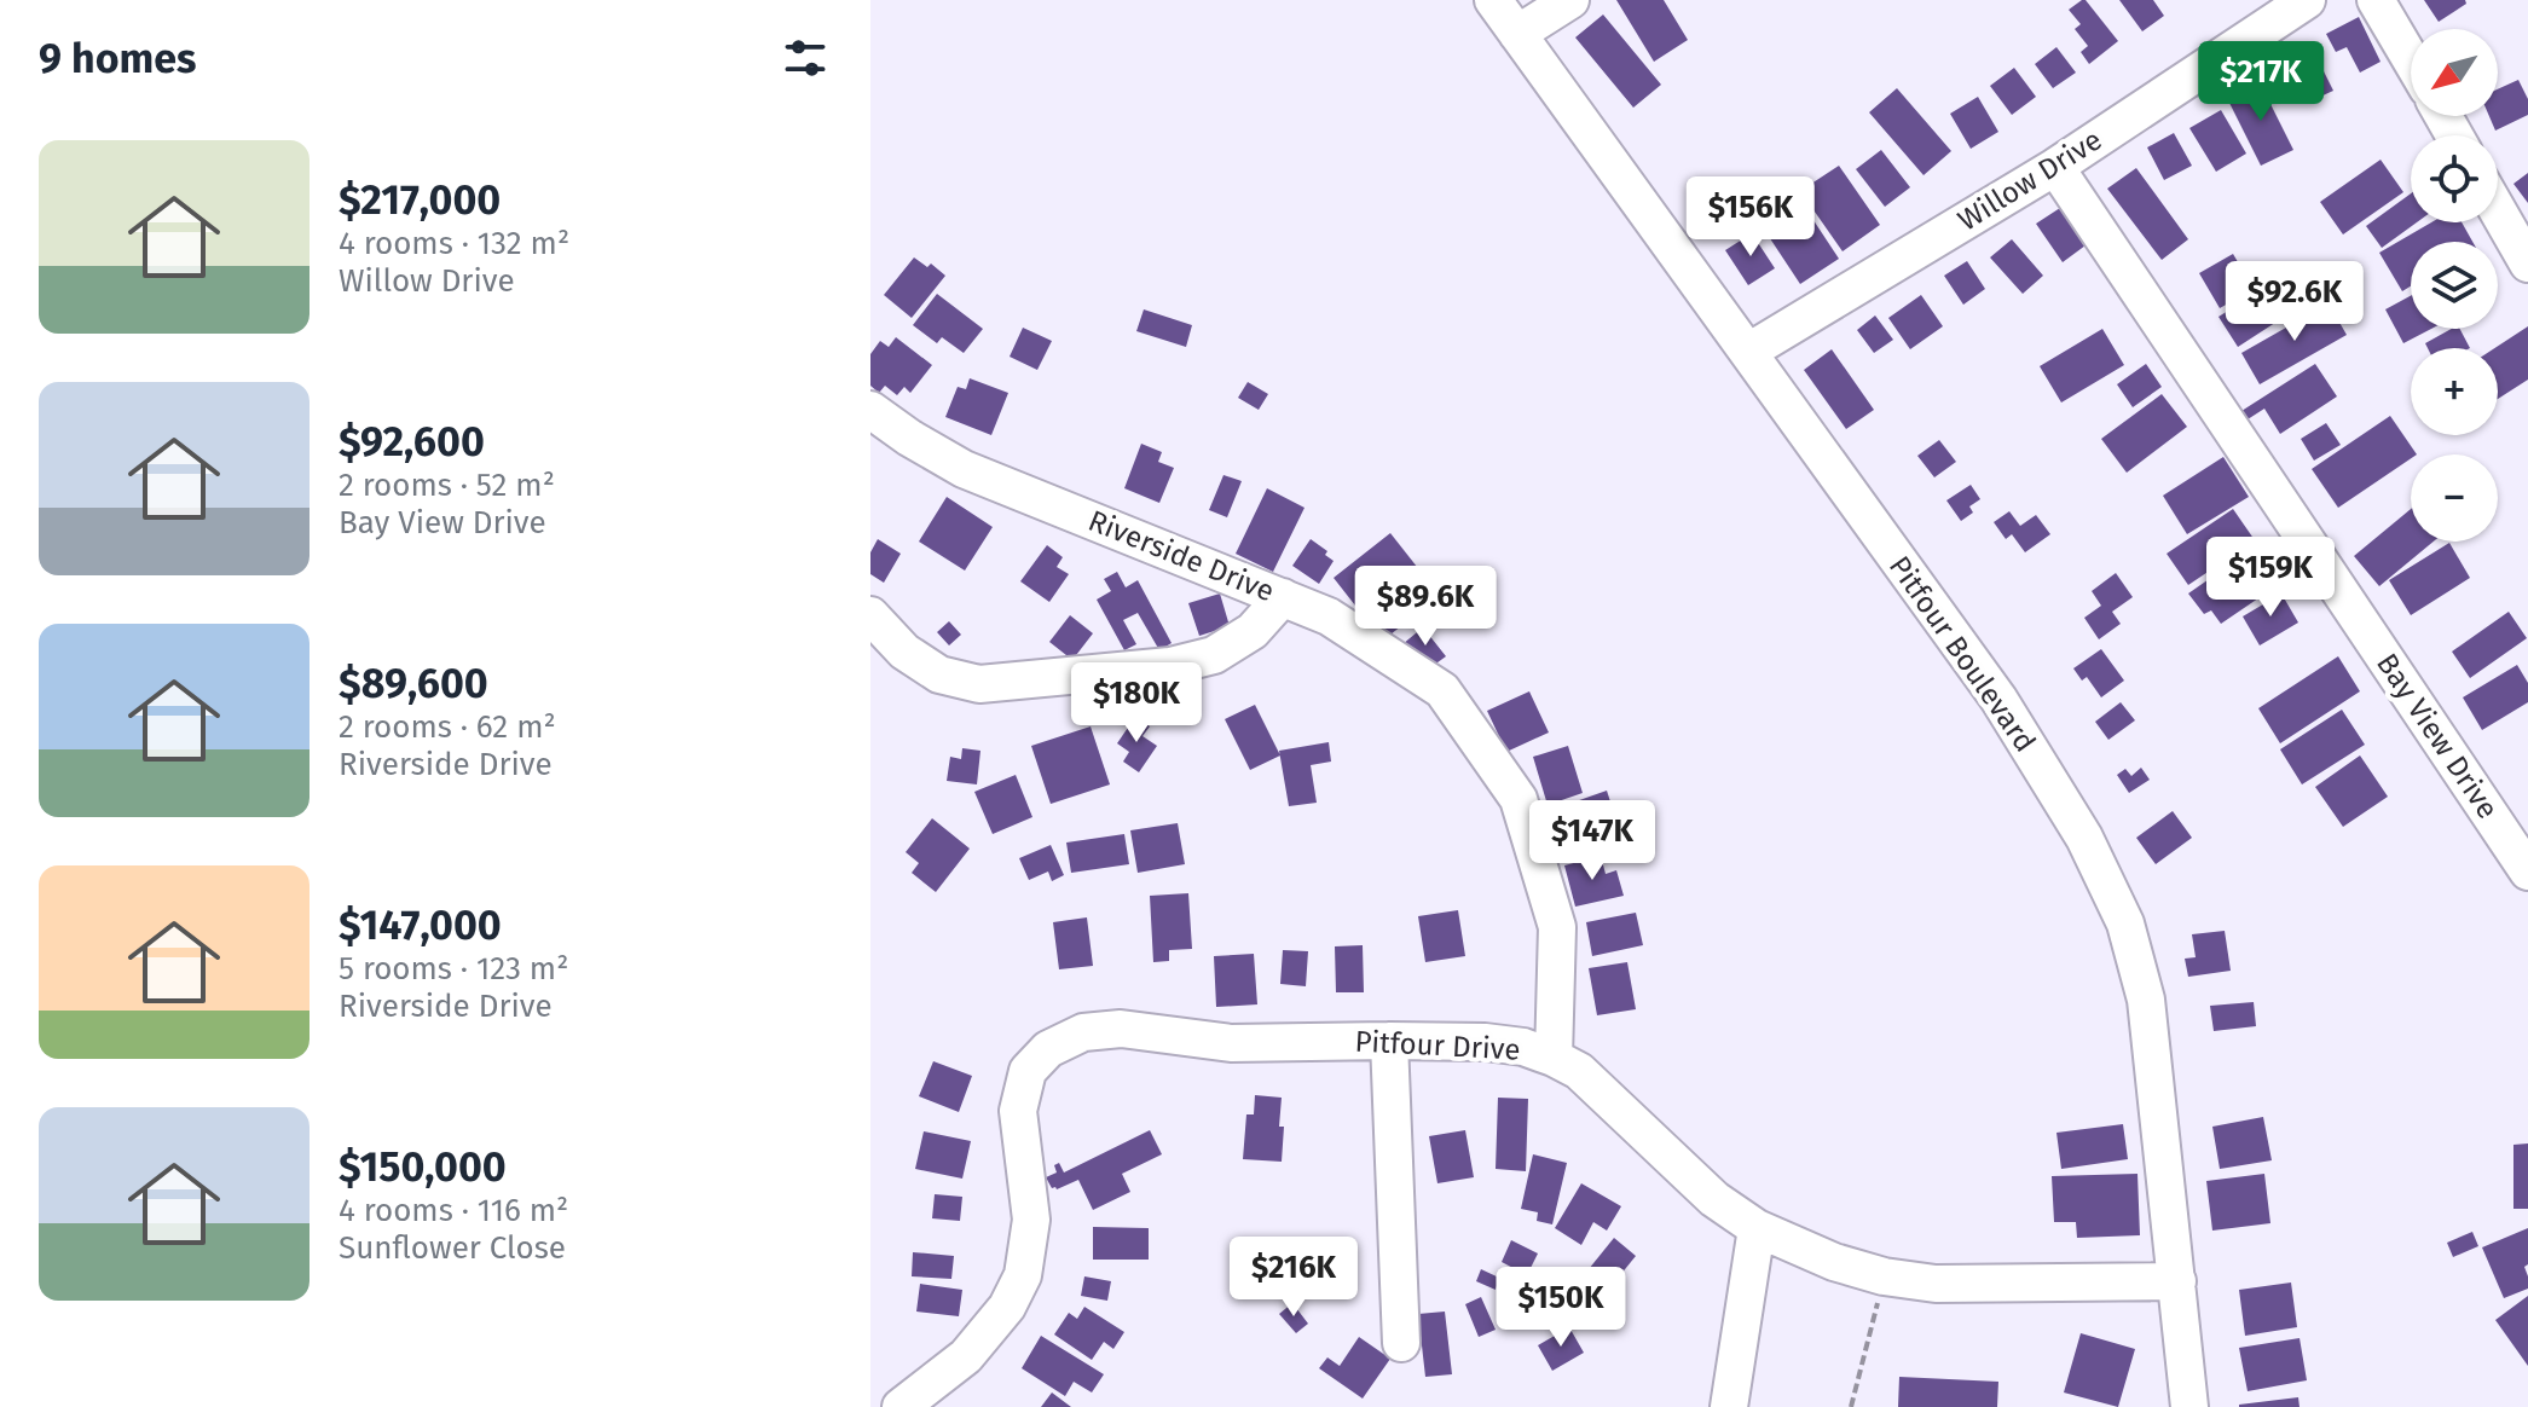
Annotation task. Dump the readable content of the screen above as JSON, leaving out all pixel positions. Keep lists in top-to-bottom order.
{
  "streets": {
    "street": [
      "Willow Drive",
      "Riverside Drive",
      "Pitfour Boulevard",
      "Bay View Drive",
      "Pitfour Drive"
    ]
  },
  "crossings": [
    ["Willow Drive", "Pitfour Boulevard"],
    ["Willow Drive", "Bay View Drive"],
    ["Riverside Drive", "Pitfour Drive"],
    ["Pitfour Boulevard", "Pitfour Drive"]
  ],
  "north": "bottom left",
  "page": {
    "heading": "9 homes",
    "map_buttons": ["+", "−"],
    "price": [
      "$217K",
      "$156K",
      "$92.6K",
      "$159K",
      "$89.6K",
      "$180K",
      "$147K",
      "$216K",
      "$150K"
    ],
    "list": [
      {
        "name": "$217,000",
        "note": "4 rooms · 132 m² · Willow Drive"
      },
      {
        "name": "$92,600",
        "note": "2 rooms · 52 m² · Bay View Drive"
      },
      {
        "name": "$89,600",
        "note": "2 rooms · 62 m² · Riverside Drive"
      },
      {
        "name": "$147,000",
        "note": "5 rooms · 123 m² · Riverside Drive"
      },
      {
        "name": "$150,000",
        "note": "4 rooms · 116 m² · Sunflower Close"
      }
    ]
  }
}
